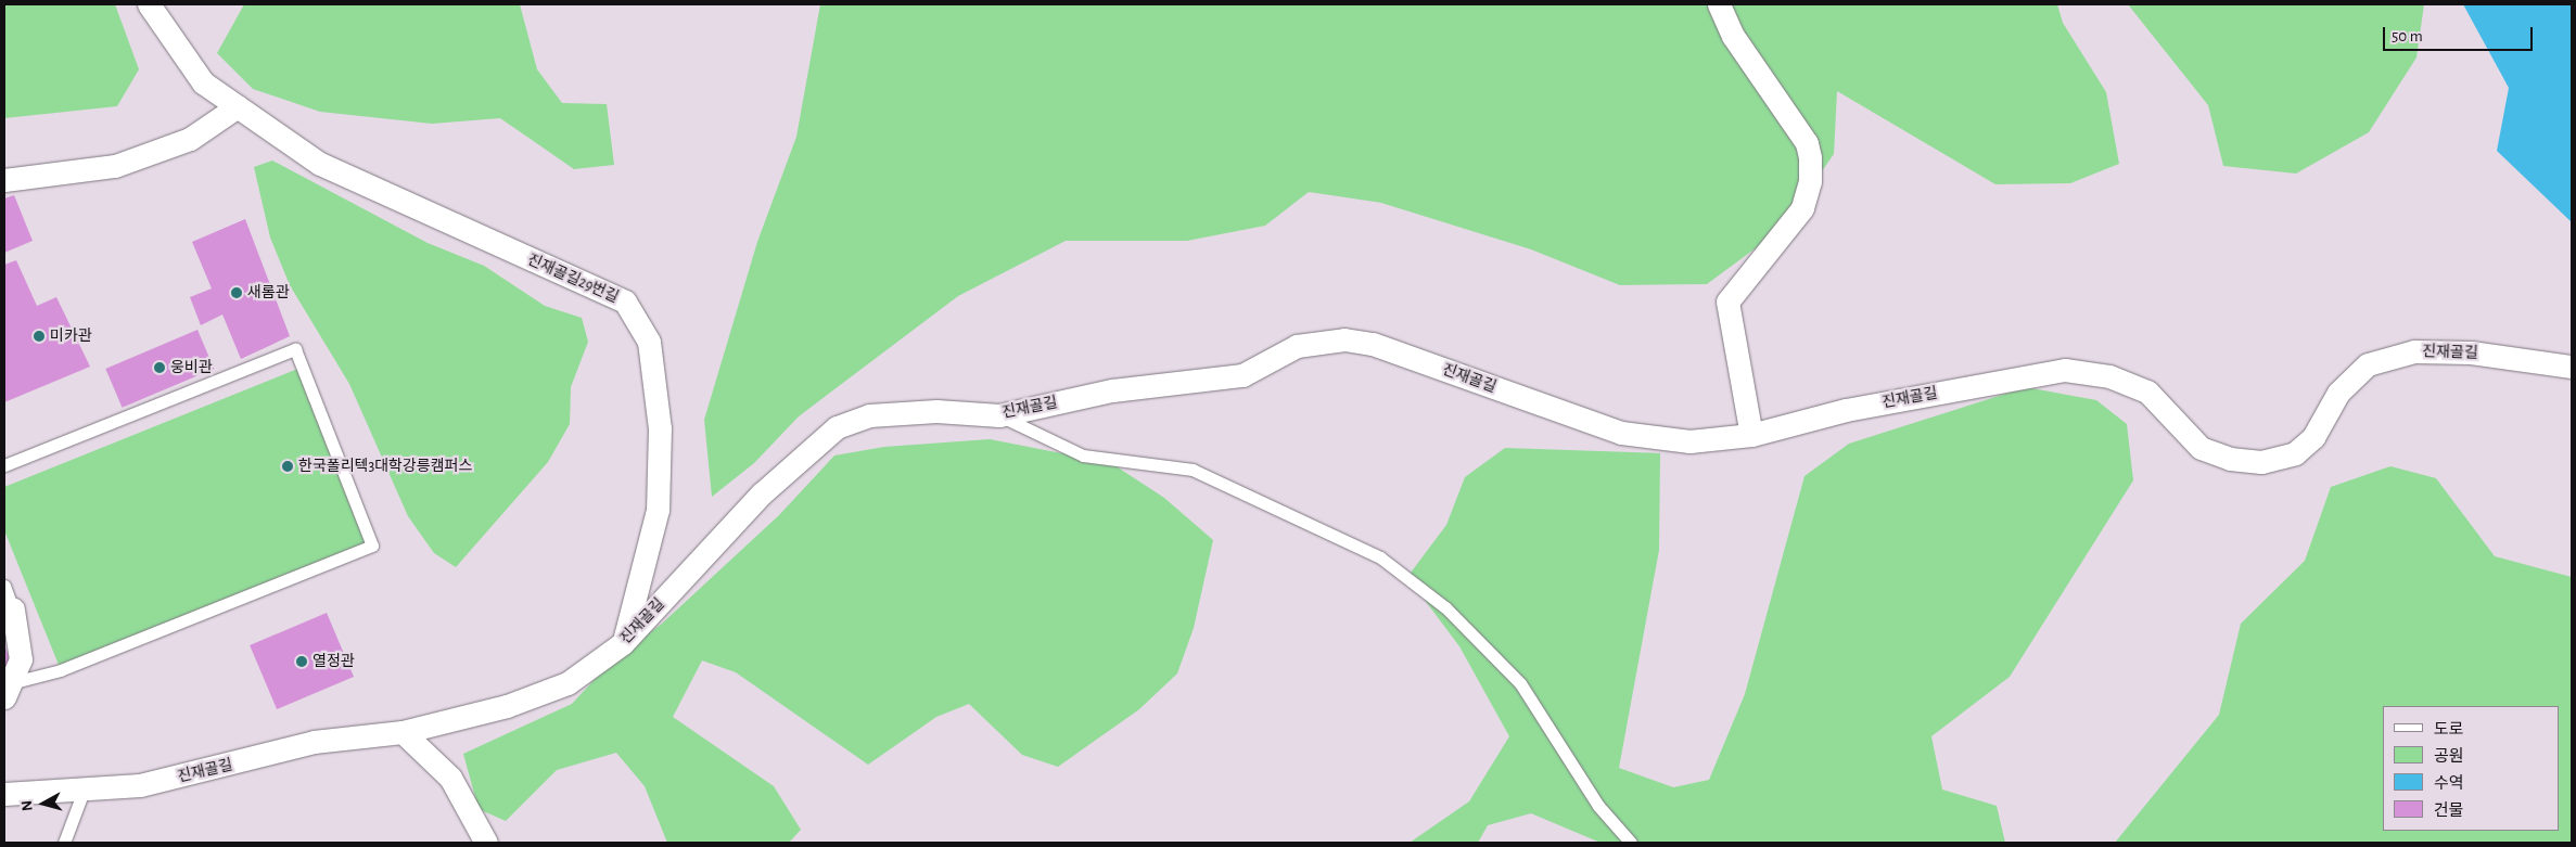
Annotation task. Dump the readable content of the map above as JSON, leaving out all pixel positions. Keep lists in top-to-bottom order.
{
  "streets": {
    "street": ["진재골길29번길", "진재골길"]
  },
  "crossings": [
    ["진재골길29번길", "진재골길"]
  ],
  "places": [
    "새롬관",
    "미카관",
    "웅비관",
    "한국폴리텍3대학강릉캠퍼스",
    "열정관"
  ],
  "legend": [
    "도로",
    "공원",
    "수역",
    "건물"
  ],
  "scale_bar": "50 m",
  "north": "left"
}
